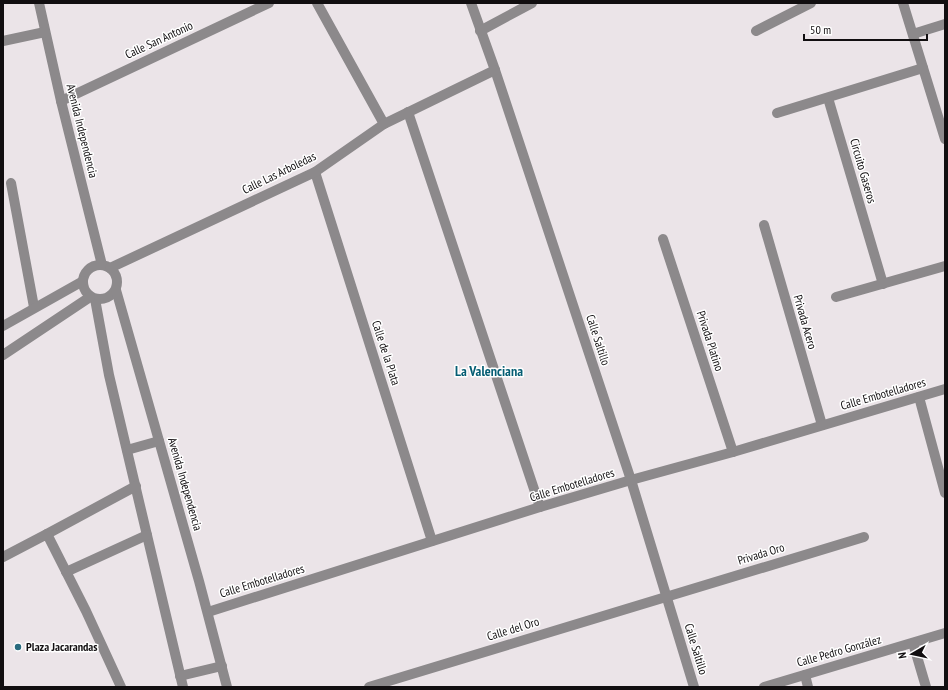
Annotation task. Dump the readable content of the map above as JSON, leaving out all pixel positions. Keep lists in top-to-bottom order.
{
  "streets": {
    "street": [
      "Calle San Antonio",
      "Avenida Independencia",
      "Circuito Gaseros",
      "Calle Las Arboledas",
      "Privada Acero",
      "Calle Saltillo",
      "Privada Platino",
      "Calle de la Plata",
      "Calle Embotelladores",
      "Privada Oro",
      "Calle del Oro",
      "Calle Pedro González"
    ]
  },
  "crossings": [
    ["Calle San Antonio", "Avenida Independencia"],
    ["Avenida Independencia", "Calle Las Arboledas"],
    ["Avenida Independencia", "Calle Embotelladores"],
    ["Calle Las Arboledas", "Calle Saltillo"],
    ["Calle Las Arboledas", "Calle de la Plata"],
    ["Privada Acero", "Calle Embotelladores"],
    ["Calle Saltillo", "Calle Embotelladores"],
    ["Calle Saltillo", "Privada Oro"],
    ["Calle Saltillo", "Calle del Oro"],
    ["Privada Platino", "Calle Embotelladores"],
    ["Calle de la Plata", "Calle Embotelladores"],
    ["Privada Oro", "Calle del Oro"]
  ],
  "districts": ["La Valenciana"],
  "places": ["Plaza Jacarandas"],
  "scale_bar": "50 m",
  "north": "left"
}
